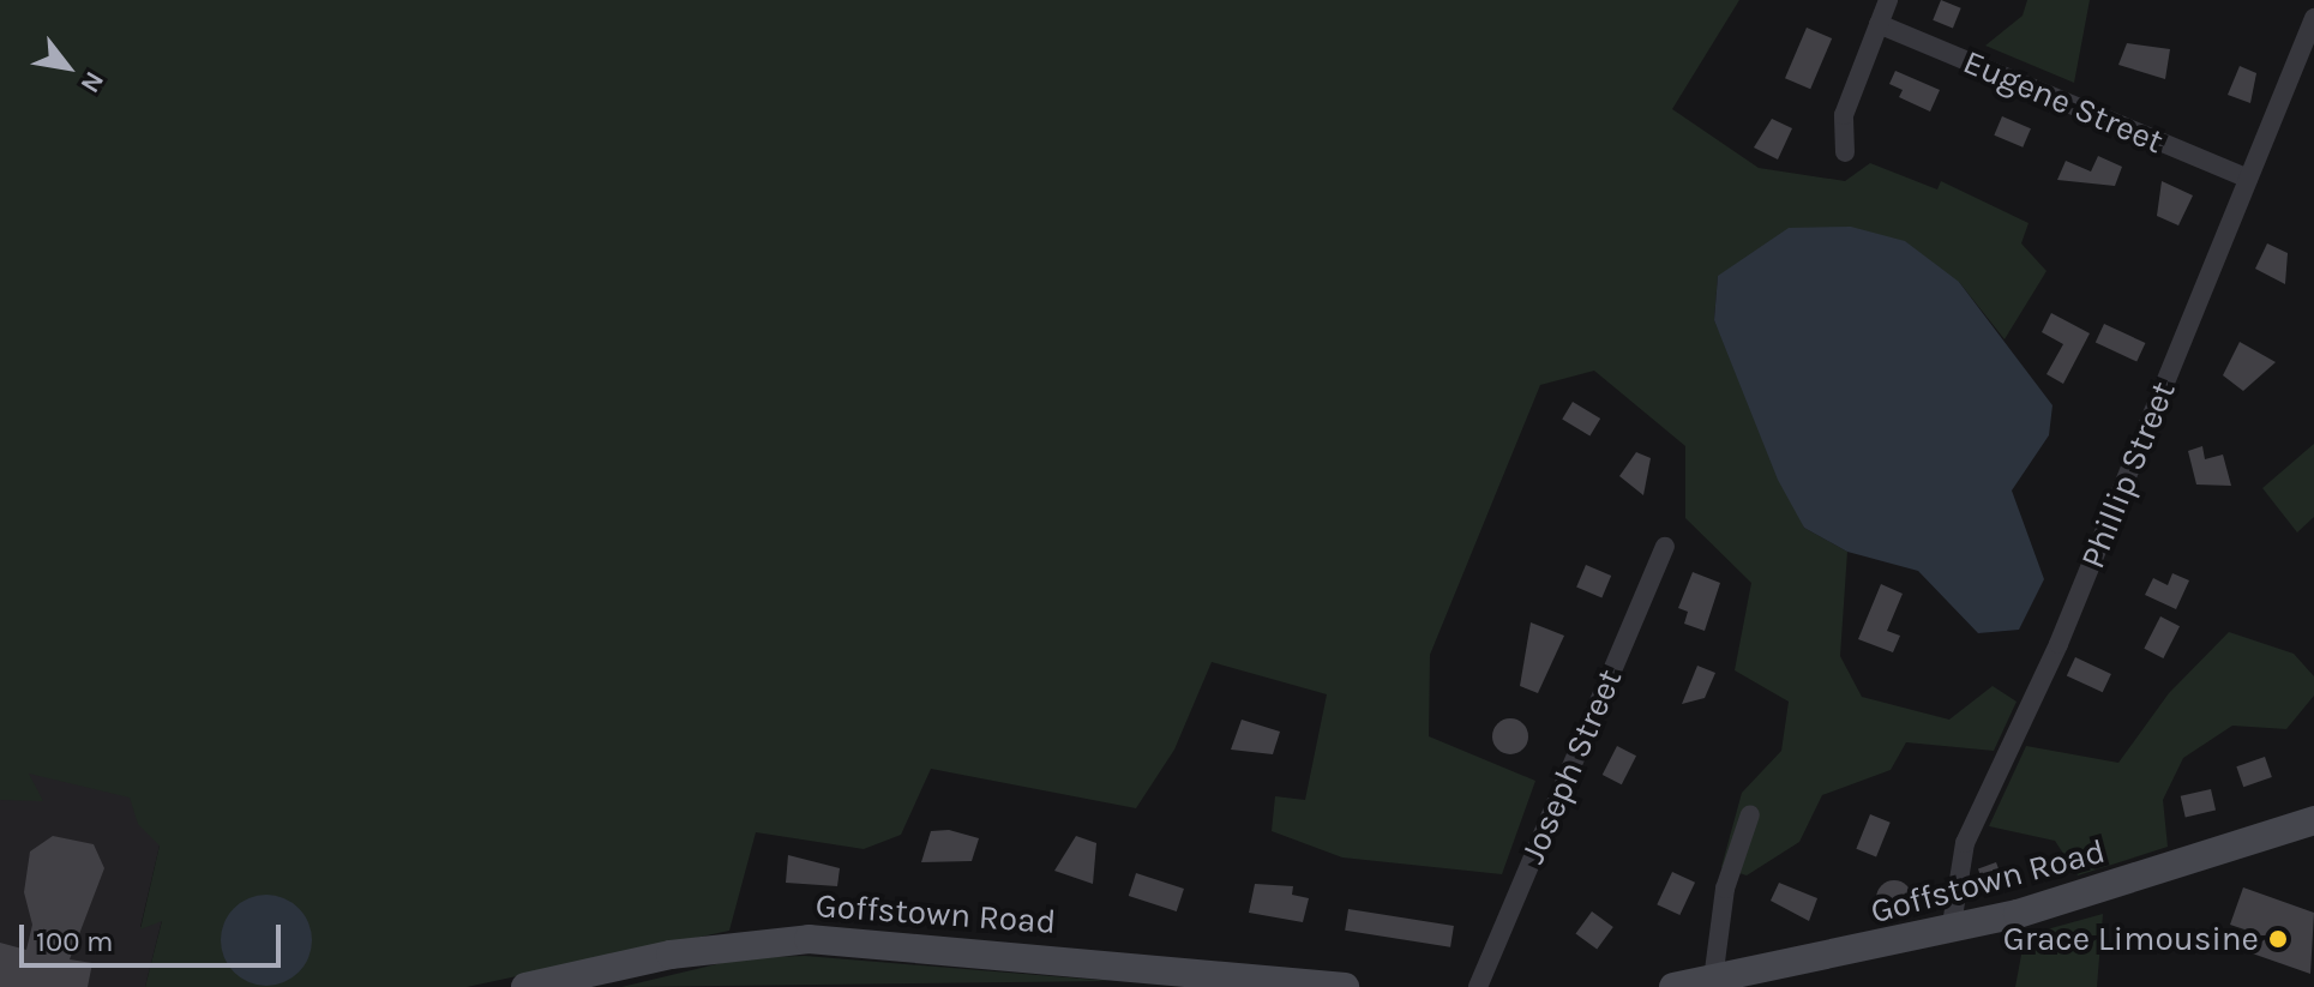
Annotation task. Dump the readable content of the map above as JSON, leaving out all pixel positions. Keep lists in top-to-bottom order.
{
  "streets": {
    "main road": ["Goffstown Road"],
    "street": ["Eugene Street", "Phillip Street", "Joseph Street"]
  },
  "crossings": [
    ["Eugene Street", "Phillip Street"],
    ["Phillip Street", "Goffstown Road"]
  ],
  "places": ["Grace Limousine"],
  "scale_bar": "100 m",
  "north": "bottom right"
}
